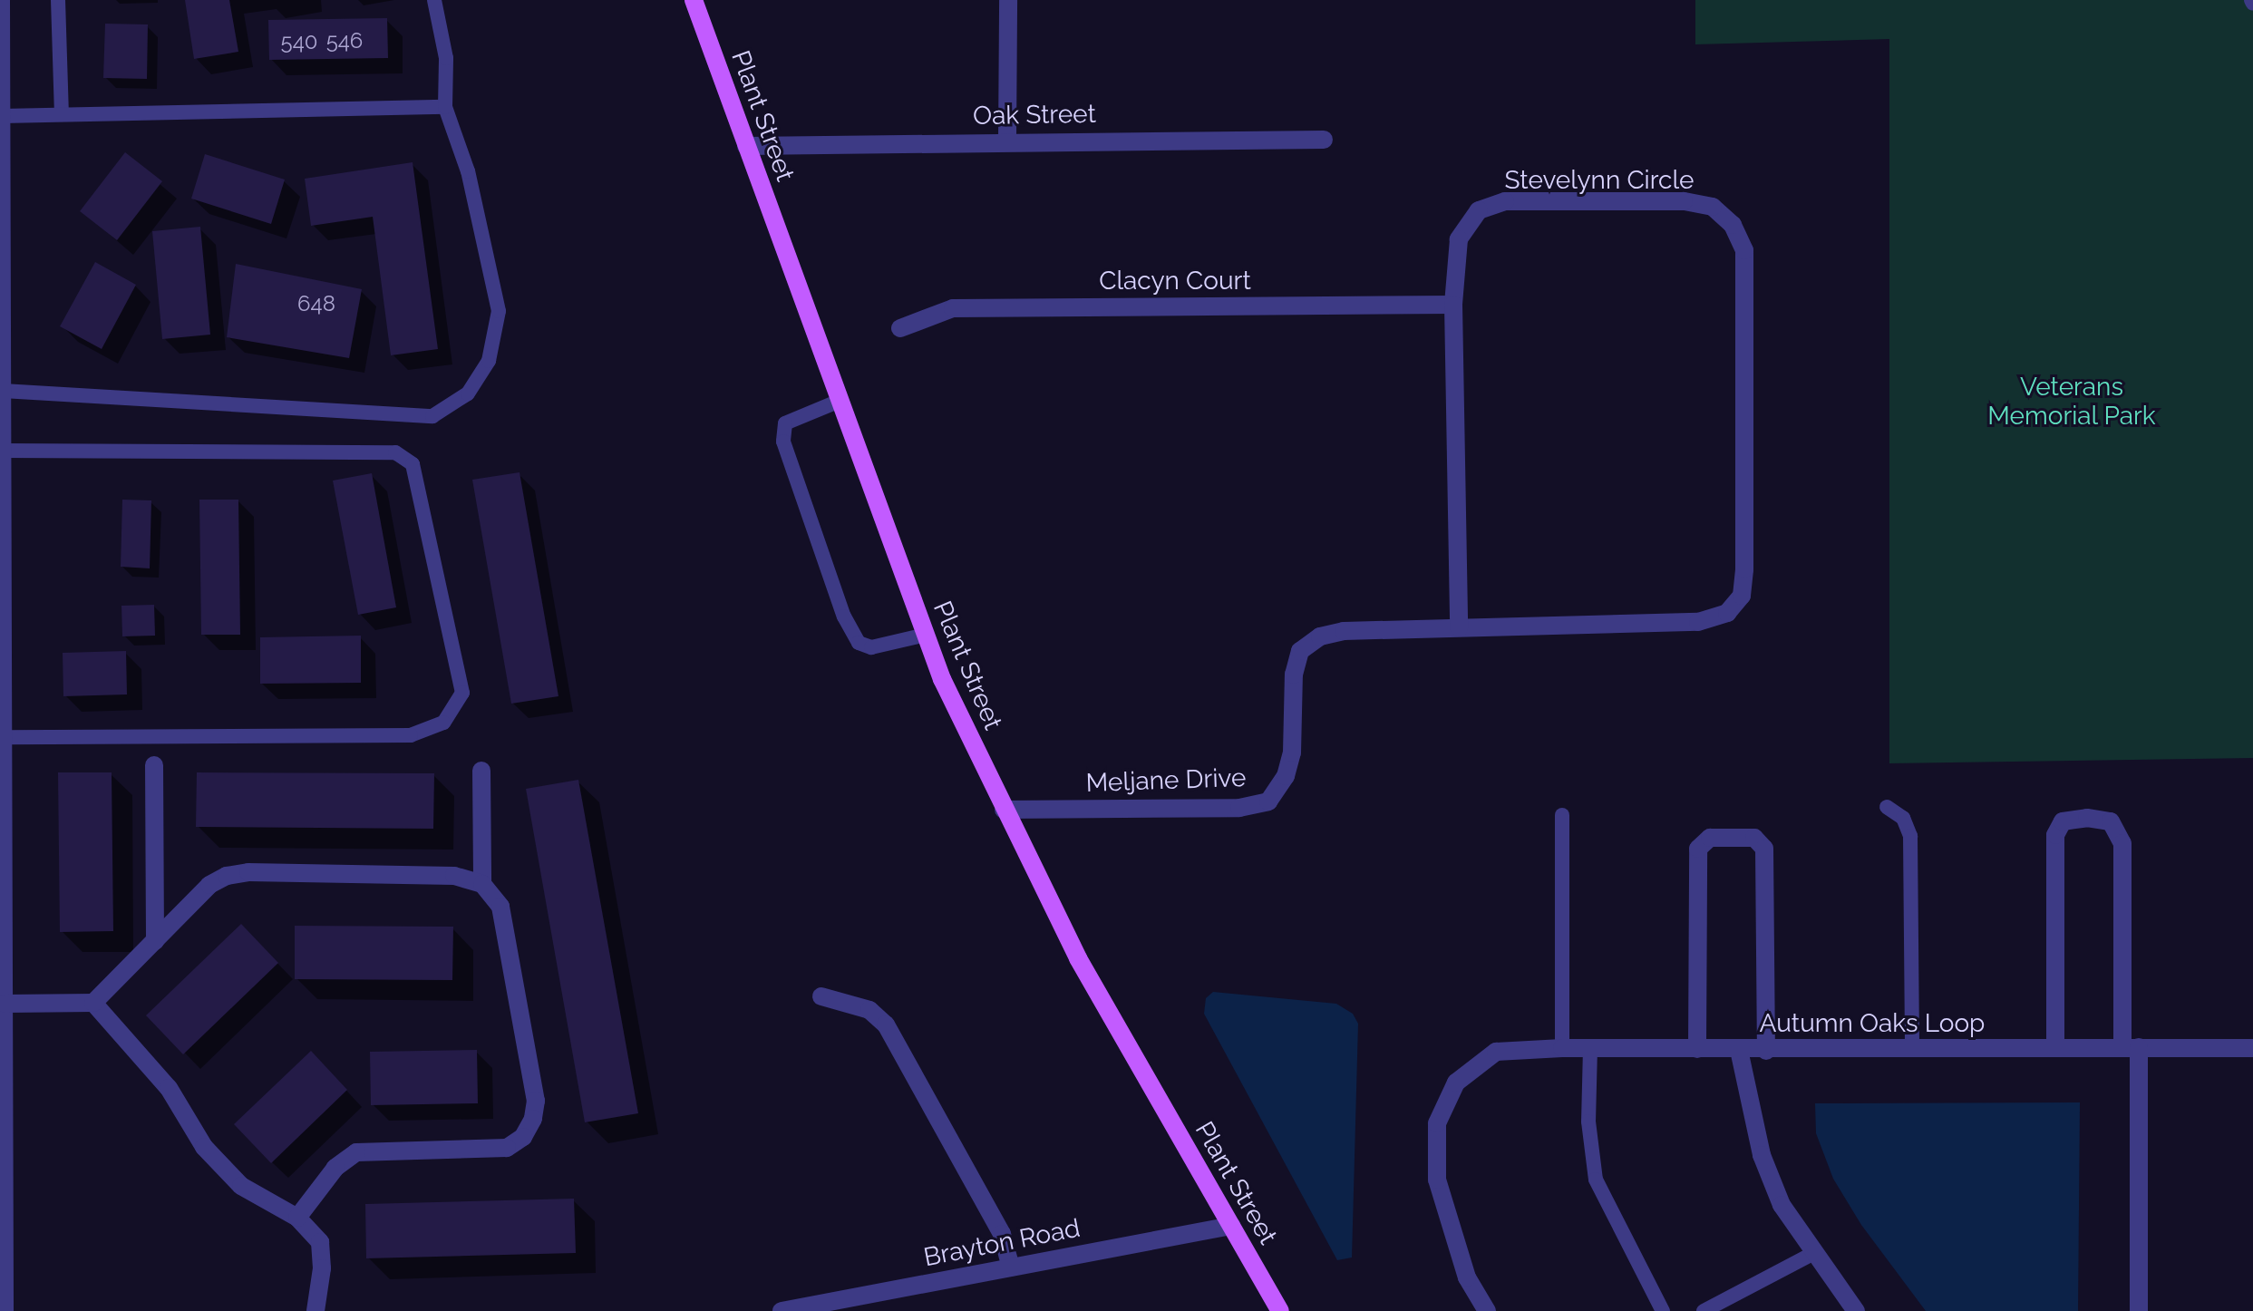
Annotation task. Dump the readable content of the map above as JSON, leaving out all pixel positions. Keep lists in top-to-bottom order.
{
  "streets": {
    "main road": ["Plant Street"],
    "street": [
      "Oak Street",
      "Stevelynn Circle",
      "Clacyn Court",
      "Meljane Drive",
      "Autumn Oaks Loop",
      "Brayton Road"
    ]
  },
  "crossings": [
    ["Oak Street", "Plant Street"],
    ["Plant Street", "Meljane Drive"],
    ["Plant Street", "Brayton Road"],
    ["Stevelynn Circle", "Clacyn Court"],
    ["Stevelynn Circle", "Meljane Drive"]
  ],
  "parks": ["Veterans Memorial Park"],
  "house_numbers": ["546", "540", "648"]
}
